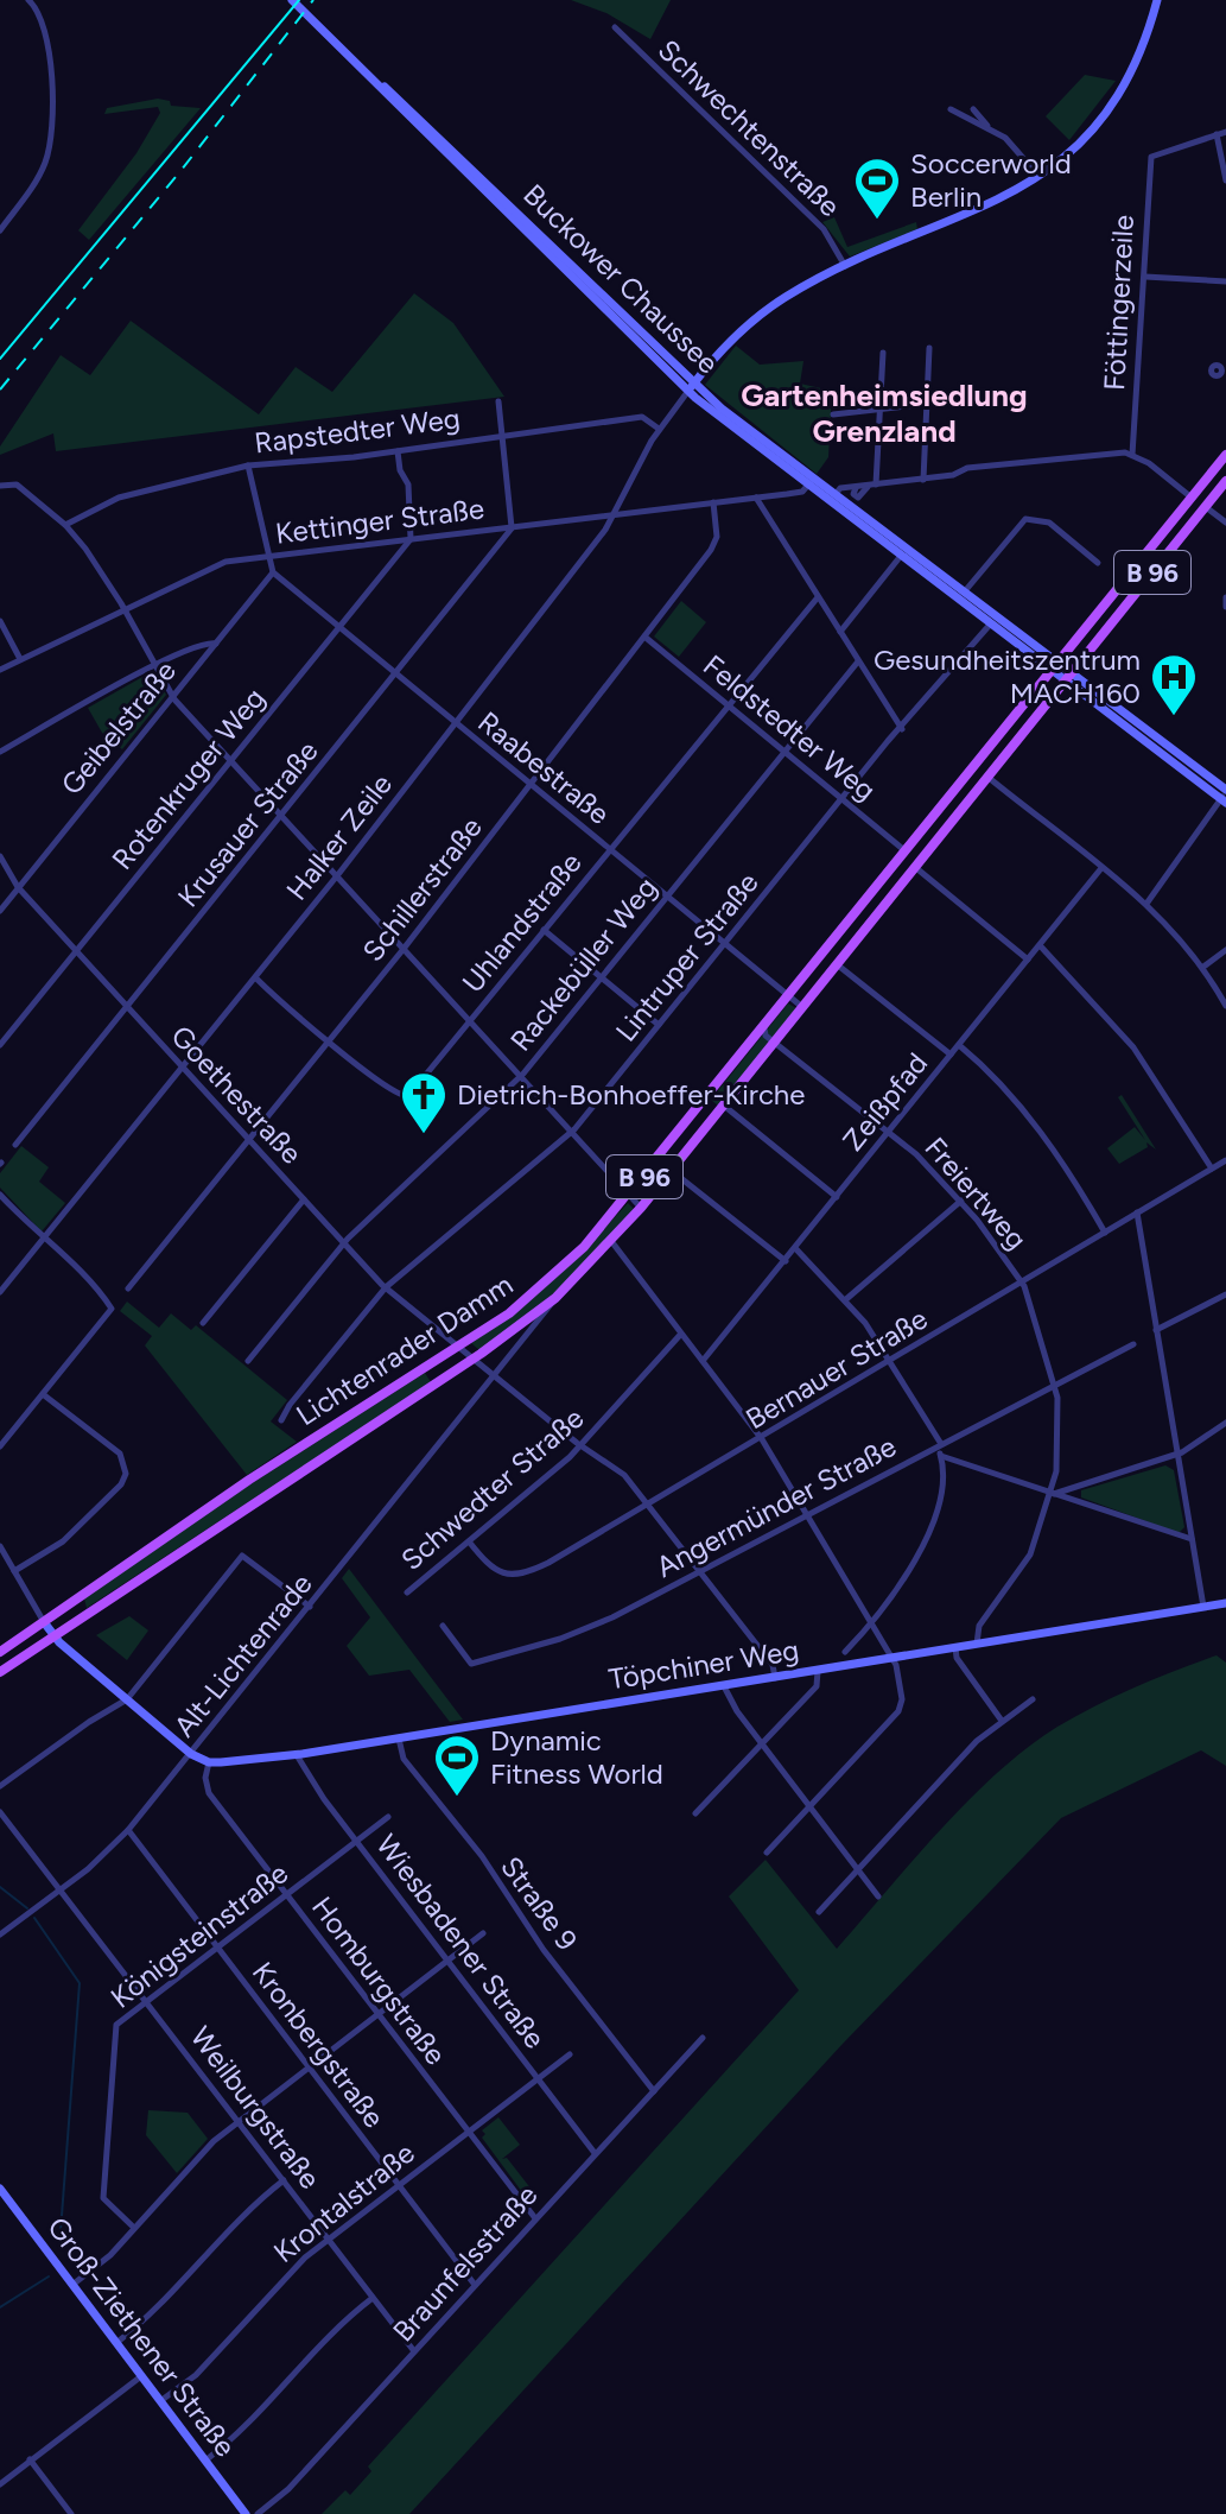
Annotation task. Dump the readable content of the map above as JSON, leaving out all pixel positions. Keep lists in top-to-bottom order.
{
  "streets": {
    "main road": ["B 96", "Lichtenrader Damm"],
    "street": [
      "Schwechtenstraße",
      "Buckower Chaussee",
      "Föttingerzeile",
      "Rapstedter Weg",
      "Kettinger Straße",
      "Geibelstraße",
      "Feldstedter Weg",
      "Raabestraße",
      "Rotenkruger Weg",
      "Krusauer Straße",
      "Halker Zeile",
      "Schillerstraße",
      "Uhlandstraße",
      "Lintruper Straße",
      "Rackebüller Weg",
      "Goethestraße",
      "Zeißpfad",
      "Freiertweg",
      "Bernauer Straße",
      "Schwedter Straße",
      "Angermünder Straße",
      "Alt-Lichtenrade",
      "Töpchiner Weg",
      "Straße 9",
      "Königsteinstraße",
      "Wiesbadener Straße",
      "Homburgstraße",
      "Kronbergstraße",
      "Weilburgstraße",
      "Krontalstraße",
      "Braunfelsstraße",
      "Groß-Ziethener Straße"
    ]
  },
  "crossings": [
    ["Buckower Chaussee", "Kettinger Straße"],
    ["Buckower Chaussee", "B 96"],
    ["Buckower Chaussee", "Halker Zeile"],
    ["Buckower Chaussee", "Lintruper Straße"],
    ["Buckower Chaussee", "Lichtenrader Damm"],
    ["Rapstedter Weg", "Halker Zeile"],
    ["Kettinger Straße", "Rotenkruger Weg"],
    ["Kettinger Straße", "Krusauer Straße"],
    ["Kettinger Straße", "Halker Zeile"],
    ["Kettinger Straße", "Schillerstraße"],
    ["B 96", "Lichtenrader Damm"],
    ["Geibelstraße", "Raabestraße"],
    ["Geibelstraße", "Goethestraße"],
    ["Feldstedter Weg", "Schillerstraße"],
    ["Feldstedter Weg", "Uhlandstraße"],
    ["Feldstedter Weg", "Lintruper Straße"],
    ["Feldstedter Weg", "Rackebüller Weg"],
    ["Feldstedter Weg", "Lichtenrader Damm"],
    ["Raabestraße", "Rotenkruger Weg"],
    ["Raabestraße", "Krusauer Straße"],
    ["Raabestraße", "Halker Zeile"],
    ["Raabestraße", "Schillerstraße"],
    ["Raabestraße", "Uhlandstraße"],
    ["Raabestraße", "Lintruper Straße"],
    ["Raabestraße", "Rackebüller Weg"],
    ["Raabestraße", "Lichtenrader Damm"],
    ["Rotenkruger Weg", "Goethestraße"],
    ["Krusauer Straße", "Goethestraße"],
    ["Halker Zeile", "Goethestraße"],
    ["Schillerstraße", "Uhlandstraße"],
    ["Schillerstraße", "Goethestraße"],
    ["Lintruper Straße", "Goethestraße"],
    ["Rackebüller Weg", "Goethestraße"],
    ["Goethestraße", "Lichtenrader Damm"],
    ["Goethestraße", "Bernauer Straße"],
    ["Goethestraße", "Schwedter Straße"],
    ["Goethestraße", "Angermünder Straße"],
    ["Goethestraße", "Alt-Lichtenrade"],
    ["Goethestraße", "Töpchiner Weg"],
    ["Zeißpfad", "Freiertweg"],
    ["Freiertweg", "Lichtenrader Damm"],
    ["Freiertweg", "Bernauer Straße"],
    ["Freiertweg", "Angermünder Straße"],
    ["Freiertweg", "Töpchiner Weg"],
    ["Lichtenrader Damm", "Alt-Lichtenrade"],
    ["Lichtenrader Damm", "Töpchiner Weg"],
    ["Bernauer Straße", "Schwedter Straße"],
    ["Alt-Lichtenrade", "Töpchiner Weg"],
    ["Alt-Lichtenrade", "Kronbergstraße"],
    ["Alt-Lichtenrade", "Weilburgstraße"],
    ["Töpchiner Weg", "Straße 9"],
    ["Töpchiner Weg", "Wiesbadener Straße"],
    ["Töpchiner Weg", "Homburgstraße"],
    ["Straße 9", "Braunfelsstraße"],
    ["Königsteinstraße", "Wiesbadener Straße"],
    ["Königsteinstraße", "Homburgstraße"],
    ["Königsteinstraße", "Kronbergstraße"],
    ["Königsteinstraße", "Weilburgstraße"],
    ["Wiesbadener Straße", "Krontalstraße"],
    ["Wiesbadener Straße", "Braunfelsstraße"],
    ["Homburgstraße", "Krontalstraße"],
    ["Homburgstraße", "Braunfelsstraße"],
    ["Kronbergstraße", "Krontalstraße"],
    ["Kronbergstraße", "Braunfelsstraße"],
    ["Weilburgstraße", "Krontalstraße"],
    ["Weilburgstraße", "Braunfelsstraße"],
    ["Krontalstraße", "Groß-Ziethener Straße"]
  ],
  "districts": ["Gartenheimsiedlung Grenzland"],
  "places": {
    "sports": ["Soccerworld Berlin", "Dynamic Fitness World"],
    "hospital": ["Gesundheitszentrum MACH160"],
    "church": ["Dietrich-Bonhoeffer-Kirche"]
  }
}
